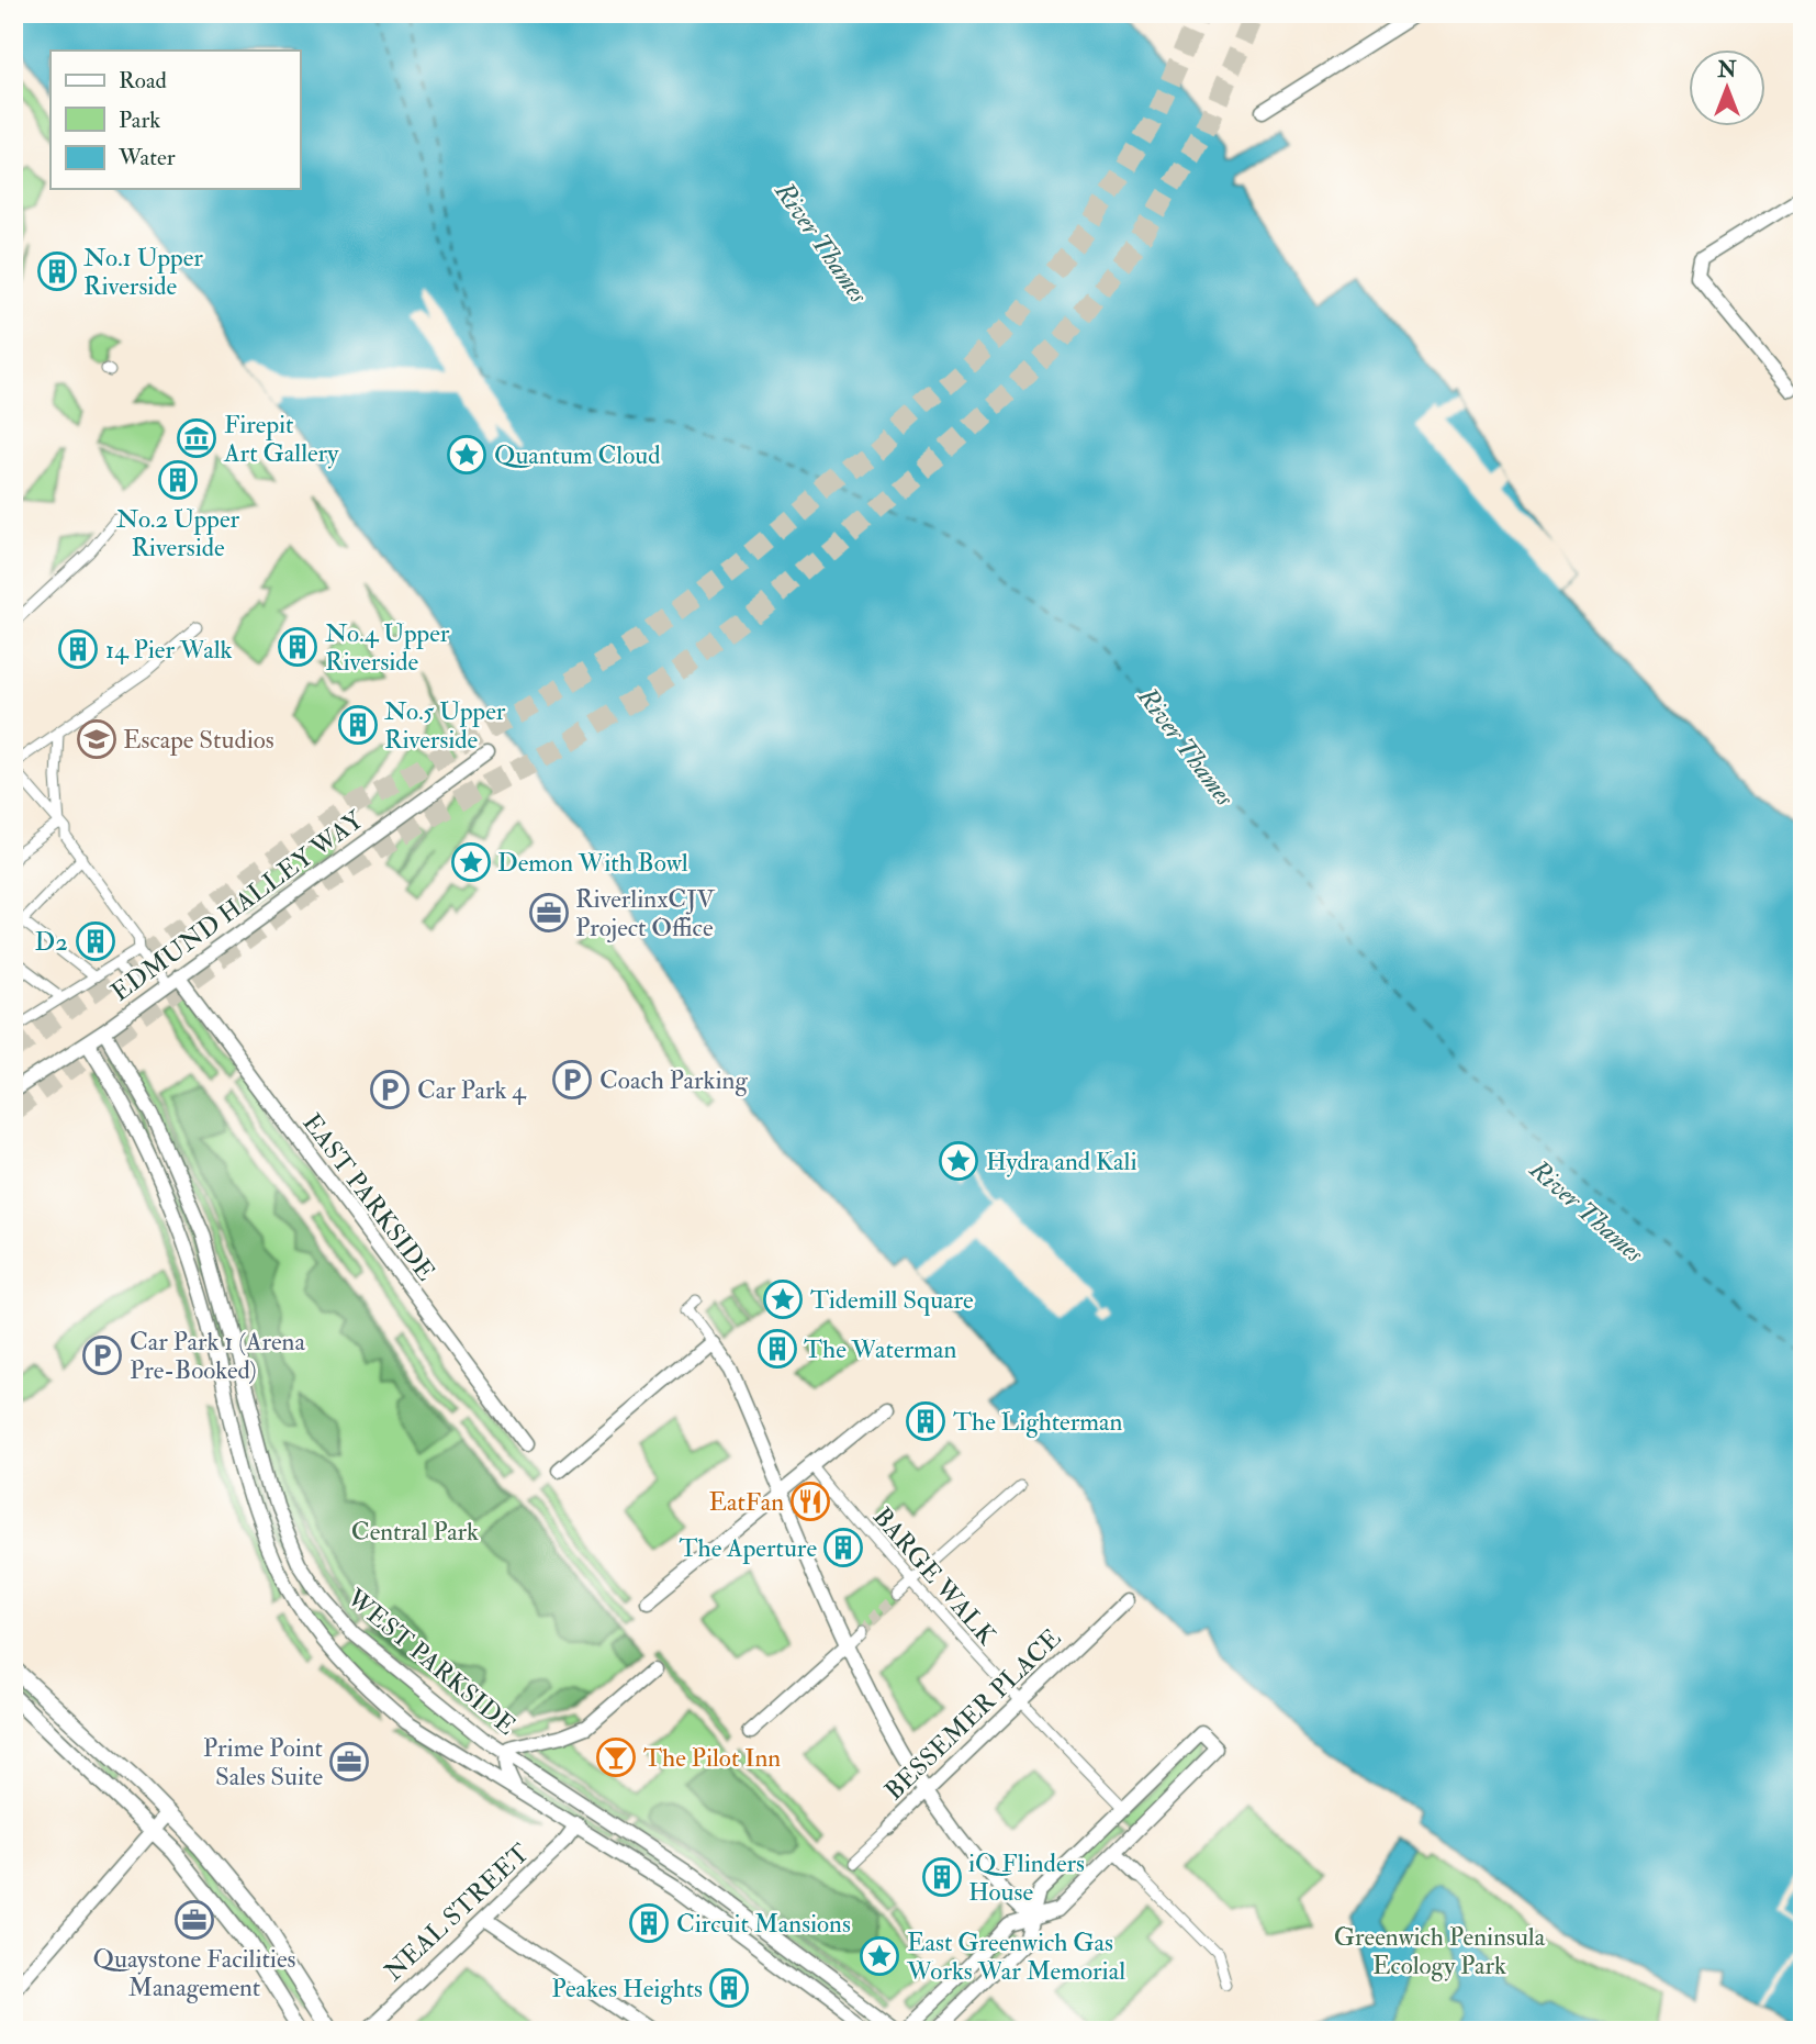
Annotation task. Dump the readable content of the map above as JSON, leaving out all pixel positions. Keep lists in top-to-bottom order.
{
  "streets": {
    "street": [
      "EDMUND HALLEY WAY",
      "EAST PARKSIDE",
      "BARGE WALK",
      "WEST PARKSIDE",
      "BESSEMER PLACE",
      "NEAL STREET"
    ]
  },
  "crossings": [
    ["EDMUND HALLEY WAY", "EAST PARKSIDE"],
    ["EDMUND HALLEY WAY", "WEST PARKSIDE"],
    ["BARGE WALK", "BESSEMER PLACE"],
    ["WEST PARKSIDE", "NEAL STREET"]
  ],
  "water": ["River Thames"],
  "parks": ["Central Park", "Greenwich Peninsula Ecology Park"],
  "places": {
    "building": [
      "No.1 Upper Riverside",
      "No.2 Upper Riverside",
      "No.4 Upper Riverside",
      "14 Pier Walk",
      "No.5 Upper Riverside",
      "D2",
      "The Waterman",
      "The Lighterman",
      "The Aperture",
      "iQ Flinders House",
      "Circuit Mansions",
      "Peakes Heights"
    ],
    "museum": ["Firepit Art Gallery"],
    "place": [
      "Quantum Cloud",
      "Demon With Bowl",
      "Hydra and Kali",
      "Tidemill Square",
      "East Greenwich Gas Works War Memorial"
    ],
    "school or university": ["Escape Studios"],
    "office": ["RiverlinxCJV Project Office", "Prime Point Sales Suite", "Quaystone Facilities Management"],
    "parking": ["Coach Parking", "Car Park 4", "Car Park 1 (Arena Pre-Booked)"],
    "restaurant": ["EatFan"],
    "bar": ["The Pilot Inn"]
  },
  "legend": ["Road", "Park", "Water"],
  "north": "top"
}
